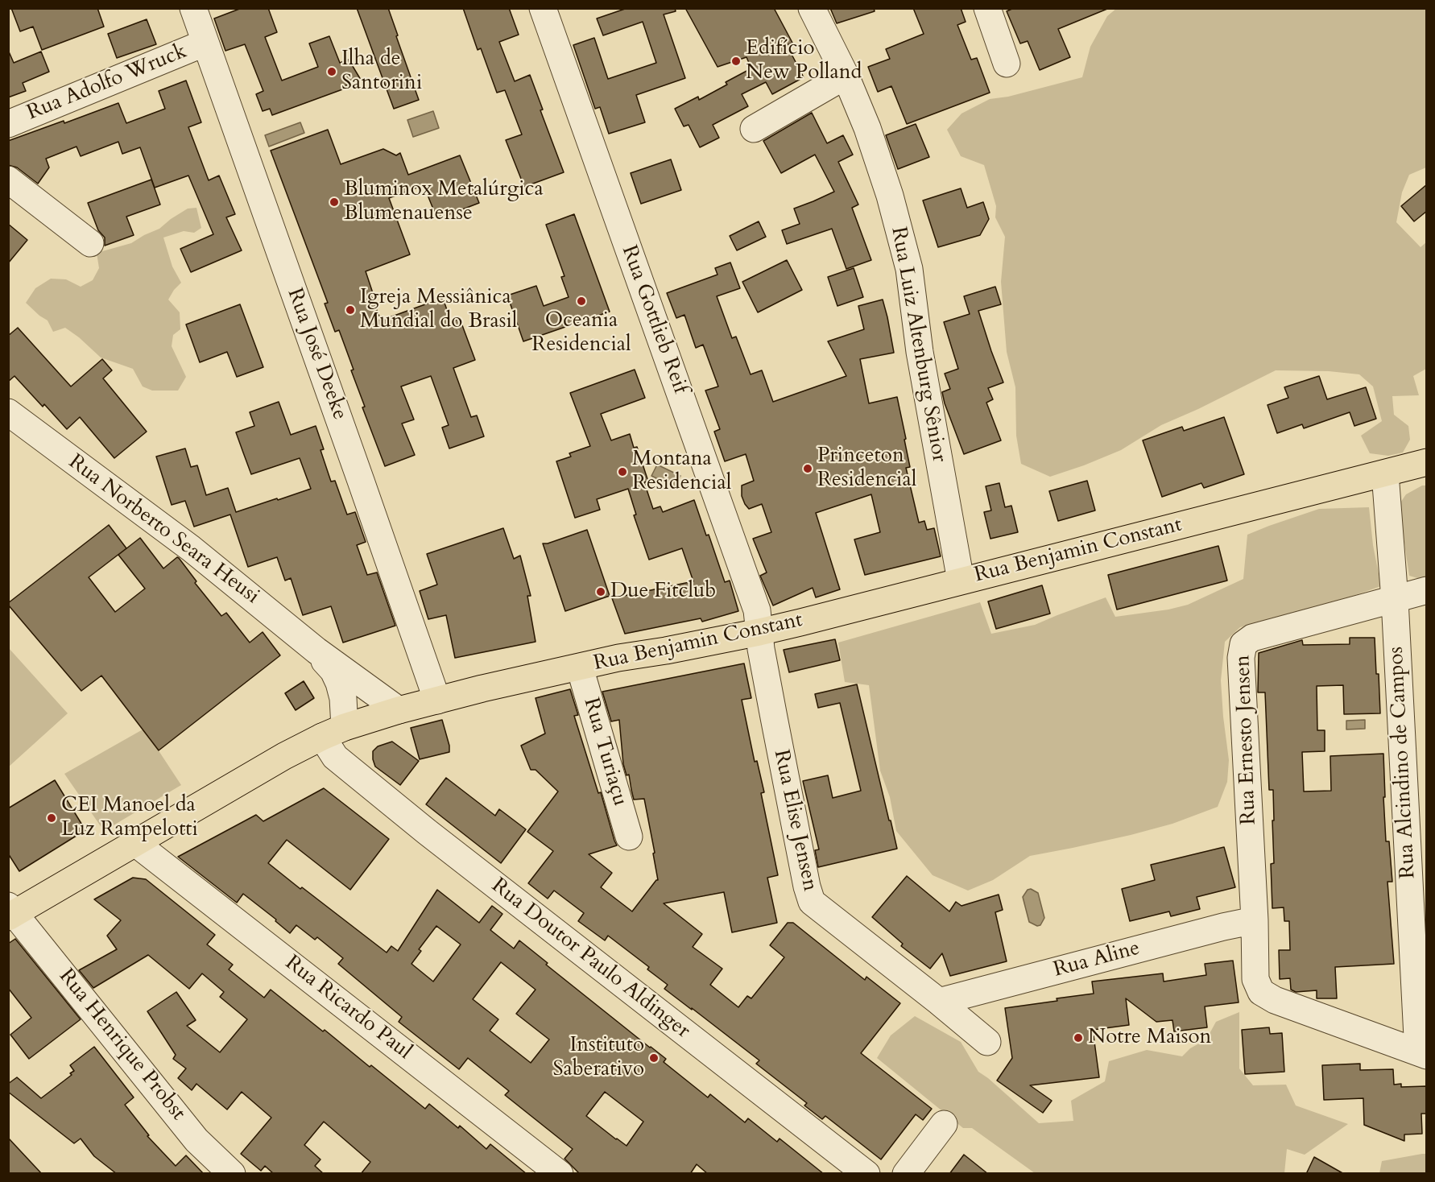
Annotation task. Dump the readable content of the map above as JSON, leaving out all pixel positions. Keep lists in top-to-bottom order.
{
  "streets": {
    "main road": ["Rua Benjamin Constant"],
    "street": [
      "Rua Adolfo Wruck",
      "Rua Gottlieb Reif",
      "Rua Luiz Altenburg Sênior",
      "Rua José Deeke",
      "Rua Norberto Seara Heusi",
      "Rua Ernesto Jensen",
      "Rua Turiaçu",
      "Rua Alcindino de Campos",
      "Rua Elise Jensen",
      "Rua Doutor Paulo Aldinger",
      "Rua Aline",
      "Rua Ricardo Paul",
      "Rua Henrique Probst"
    ]
  },
  "crossings": [
    ["Rua Adolfo Wruck", "Rua José Deeke"],
    ["Rua Gottlieb Reif", "Rua Benjamin Constant"],
    ["Rua Gottlieb Reif", "Rua Elise Jensen"],
    ["Rua Luiz Altenburg Sênior", "Rua Benjamin Constant"],
    ["Rua José Deeke", "Rua Benjamin Constant"],
    ["Rua Norberto Seara Heusi", "Rua Benjamin Constant"],
    ["Rua Norberto Seara Heusi", "Rua Doutor Paulo Aldinger"],
    ["Rua Benjamin Constant", "Rua Turiaçu"],
    ["Rua Benjamin Constant", "Rua Alcindino de Campos"],
    ["Rua Benjamin Constant", "Rua Elise Jensen"],
    ["Rua Benjamin Constant", "Rua Doutor Paulo Aldinger"],
    ["Rua Benjamin Constant", "Rua Ricardo Paul"],
    ["Rua Benjamin Constant", "Rua Henrique Probst"],
    ["Rua Ernesto Jensen", "Rua Alcindino de Campos"],
    ["Rua Ernesto Jensen", "Rua Aline"],
    ["Rua Elise Jensen", "Rua Aline"]
  ],
  "places": [
    "Edifício New Polland",
    "Ilha de Santorini",
    "Bluminox Metalúrgica Blumenauense",
    "Oceania Residencial",
    "Igreja Messiânica Mundial do Brasil",
    "Princeton Residencial",
    "Montana Residencial",
    "Due Fitclub",
    "CEI Manoel da Luz Rampelotti",
    "Notre Maison",
    "Instituto Saberativo"
  ]
}
